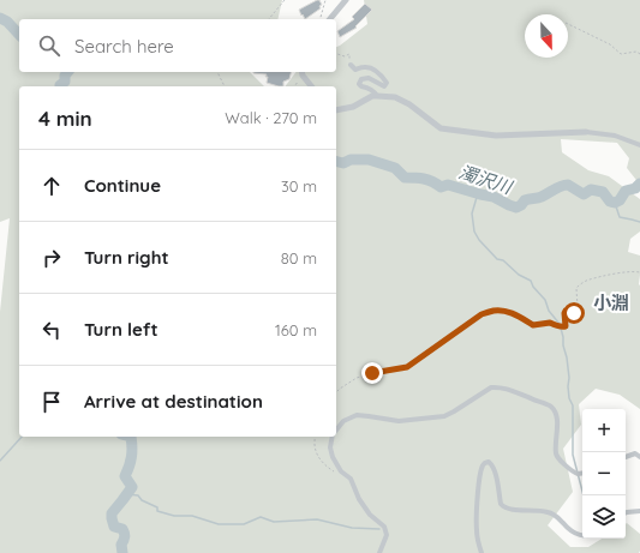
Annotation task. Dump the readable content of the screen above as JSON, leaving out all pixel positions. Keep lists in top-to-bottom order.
{
  "districts": ["小淵"],
  "water": ["濁沢川"],
  "north": "bottom",
  "page": {
    "search": "Search here",
    "heading": ["4 min", "Walk · 270 m"],
    "list": [
      ["Continue", "30 m"],
      ["Turn right", "80 m"],
      ["Turn left", "160 m"],
      "Arrive at destination"
    ],
    "map_buttons": ["+", "−"]
  }
}
